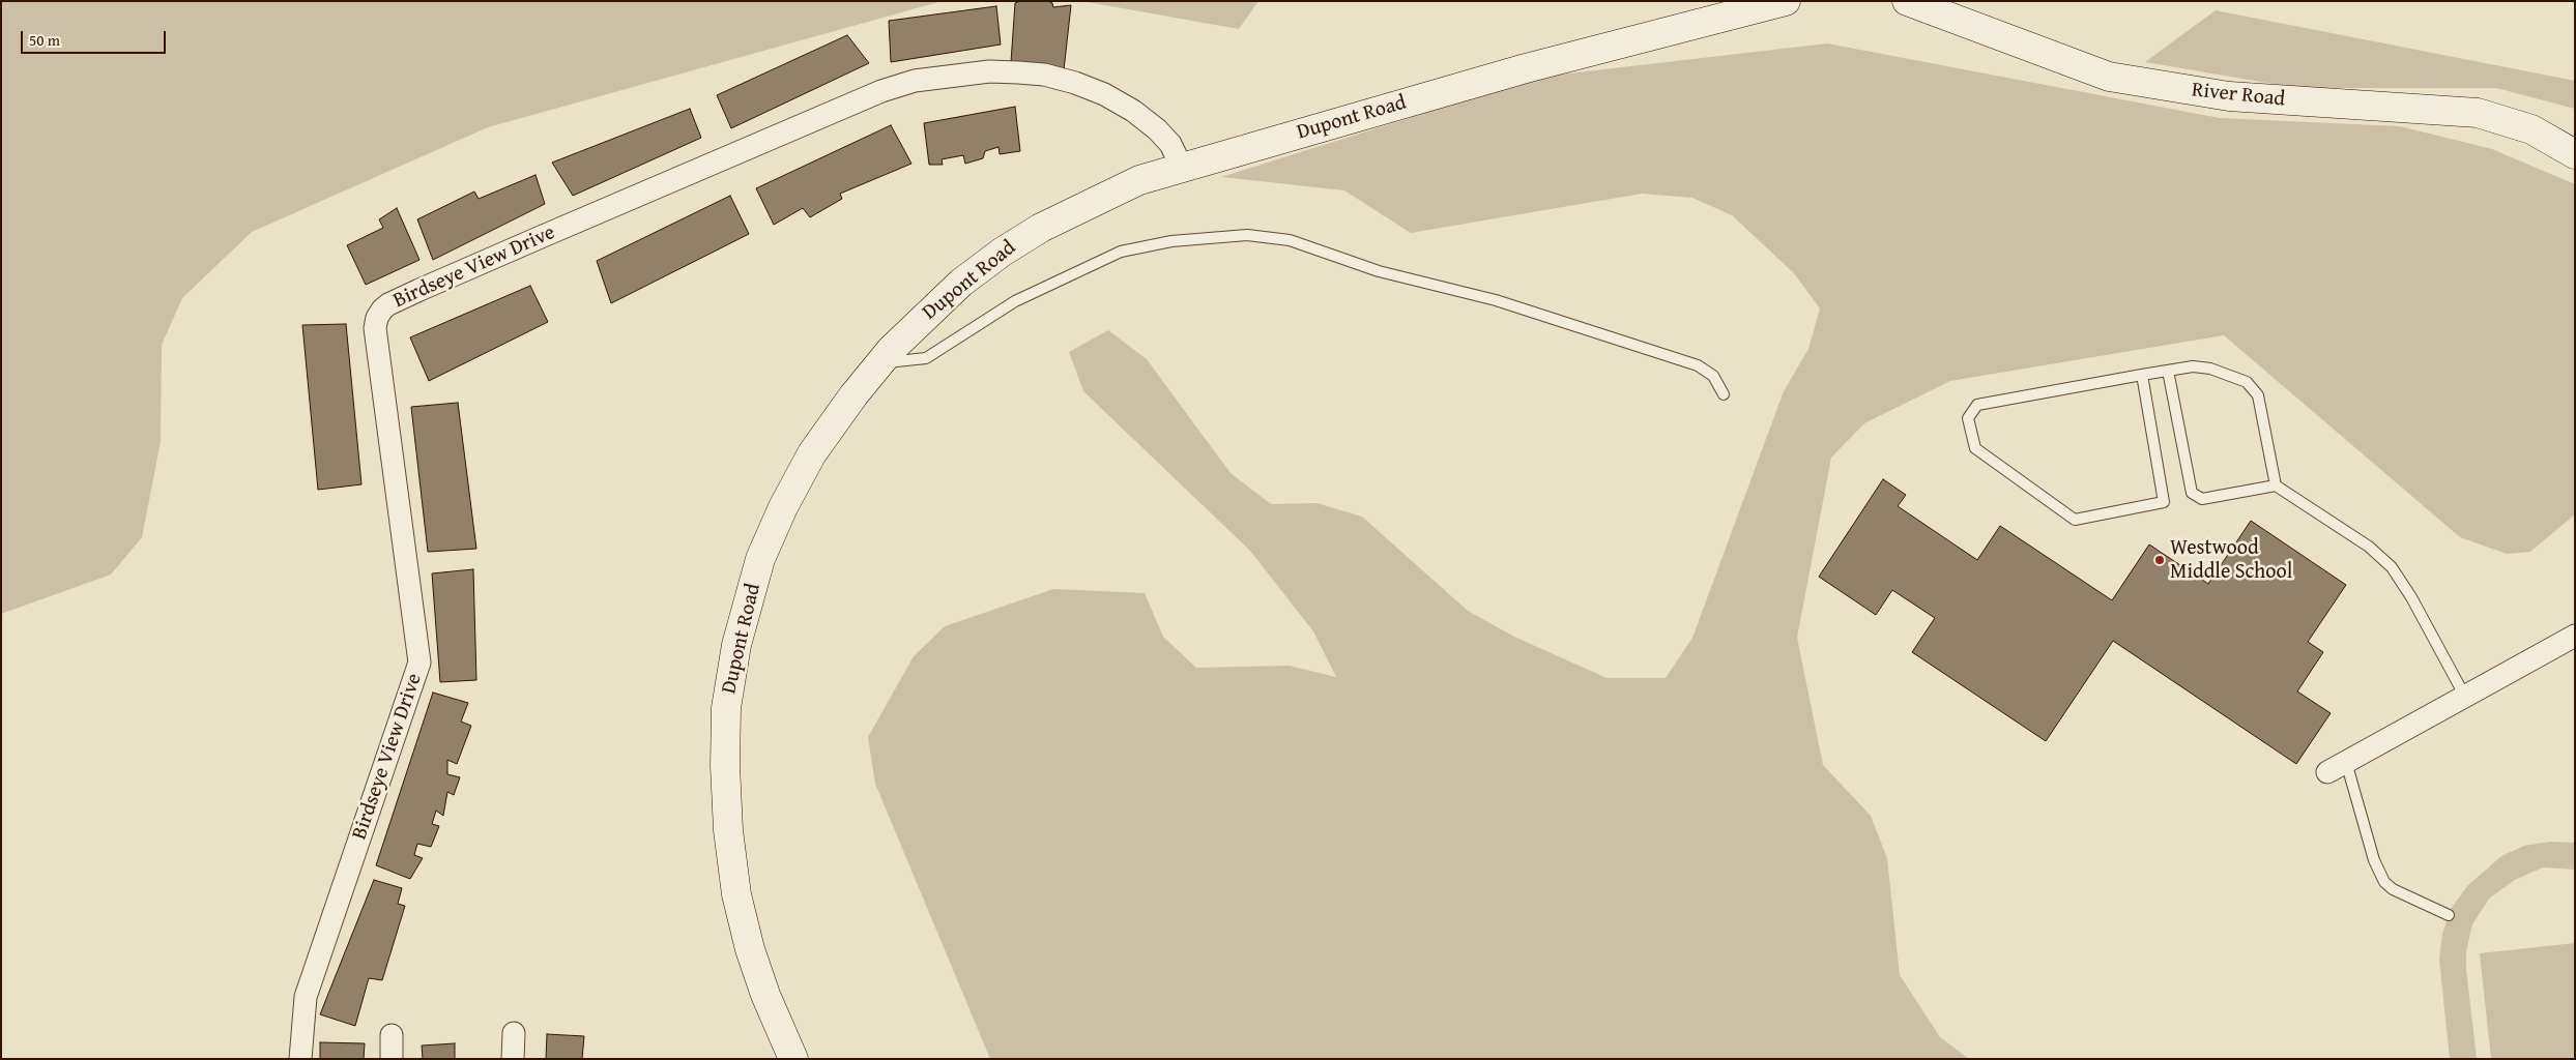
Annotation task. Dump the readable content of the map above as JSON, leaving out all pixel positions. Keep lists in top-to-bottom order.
{
  "streets": {
    "street": ["River Road", "Dupont Road", "Birdseye View Drive"]
  },
  "crossings": [
    ["Dupont Road", "Birdseye View Drive"]
  ],
  "places": ["Westwood Middle School"],
  "scale_bar": "50 m"
}
